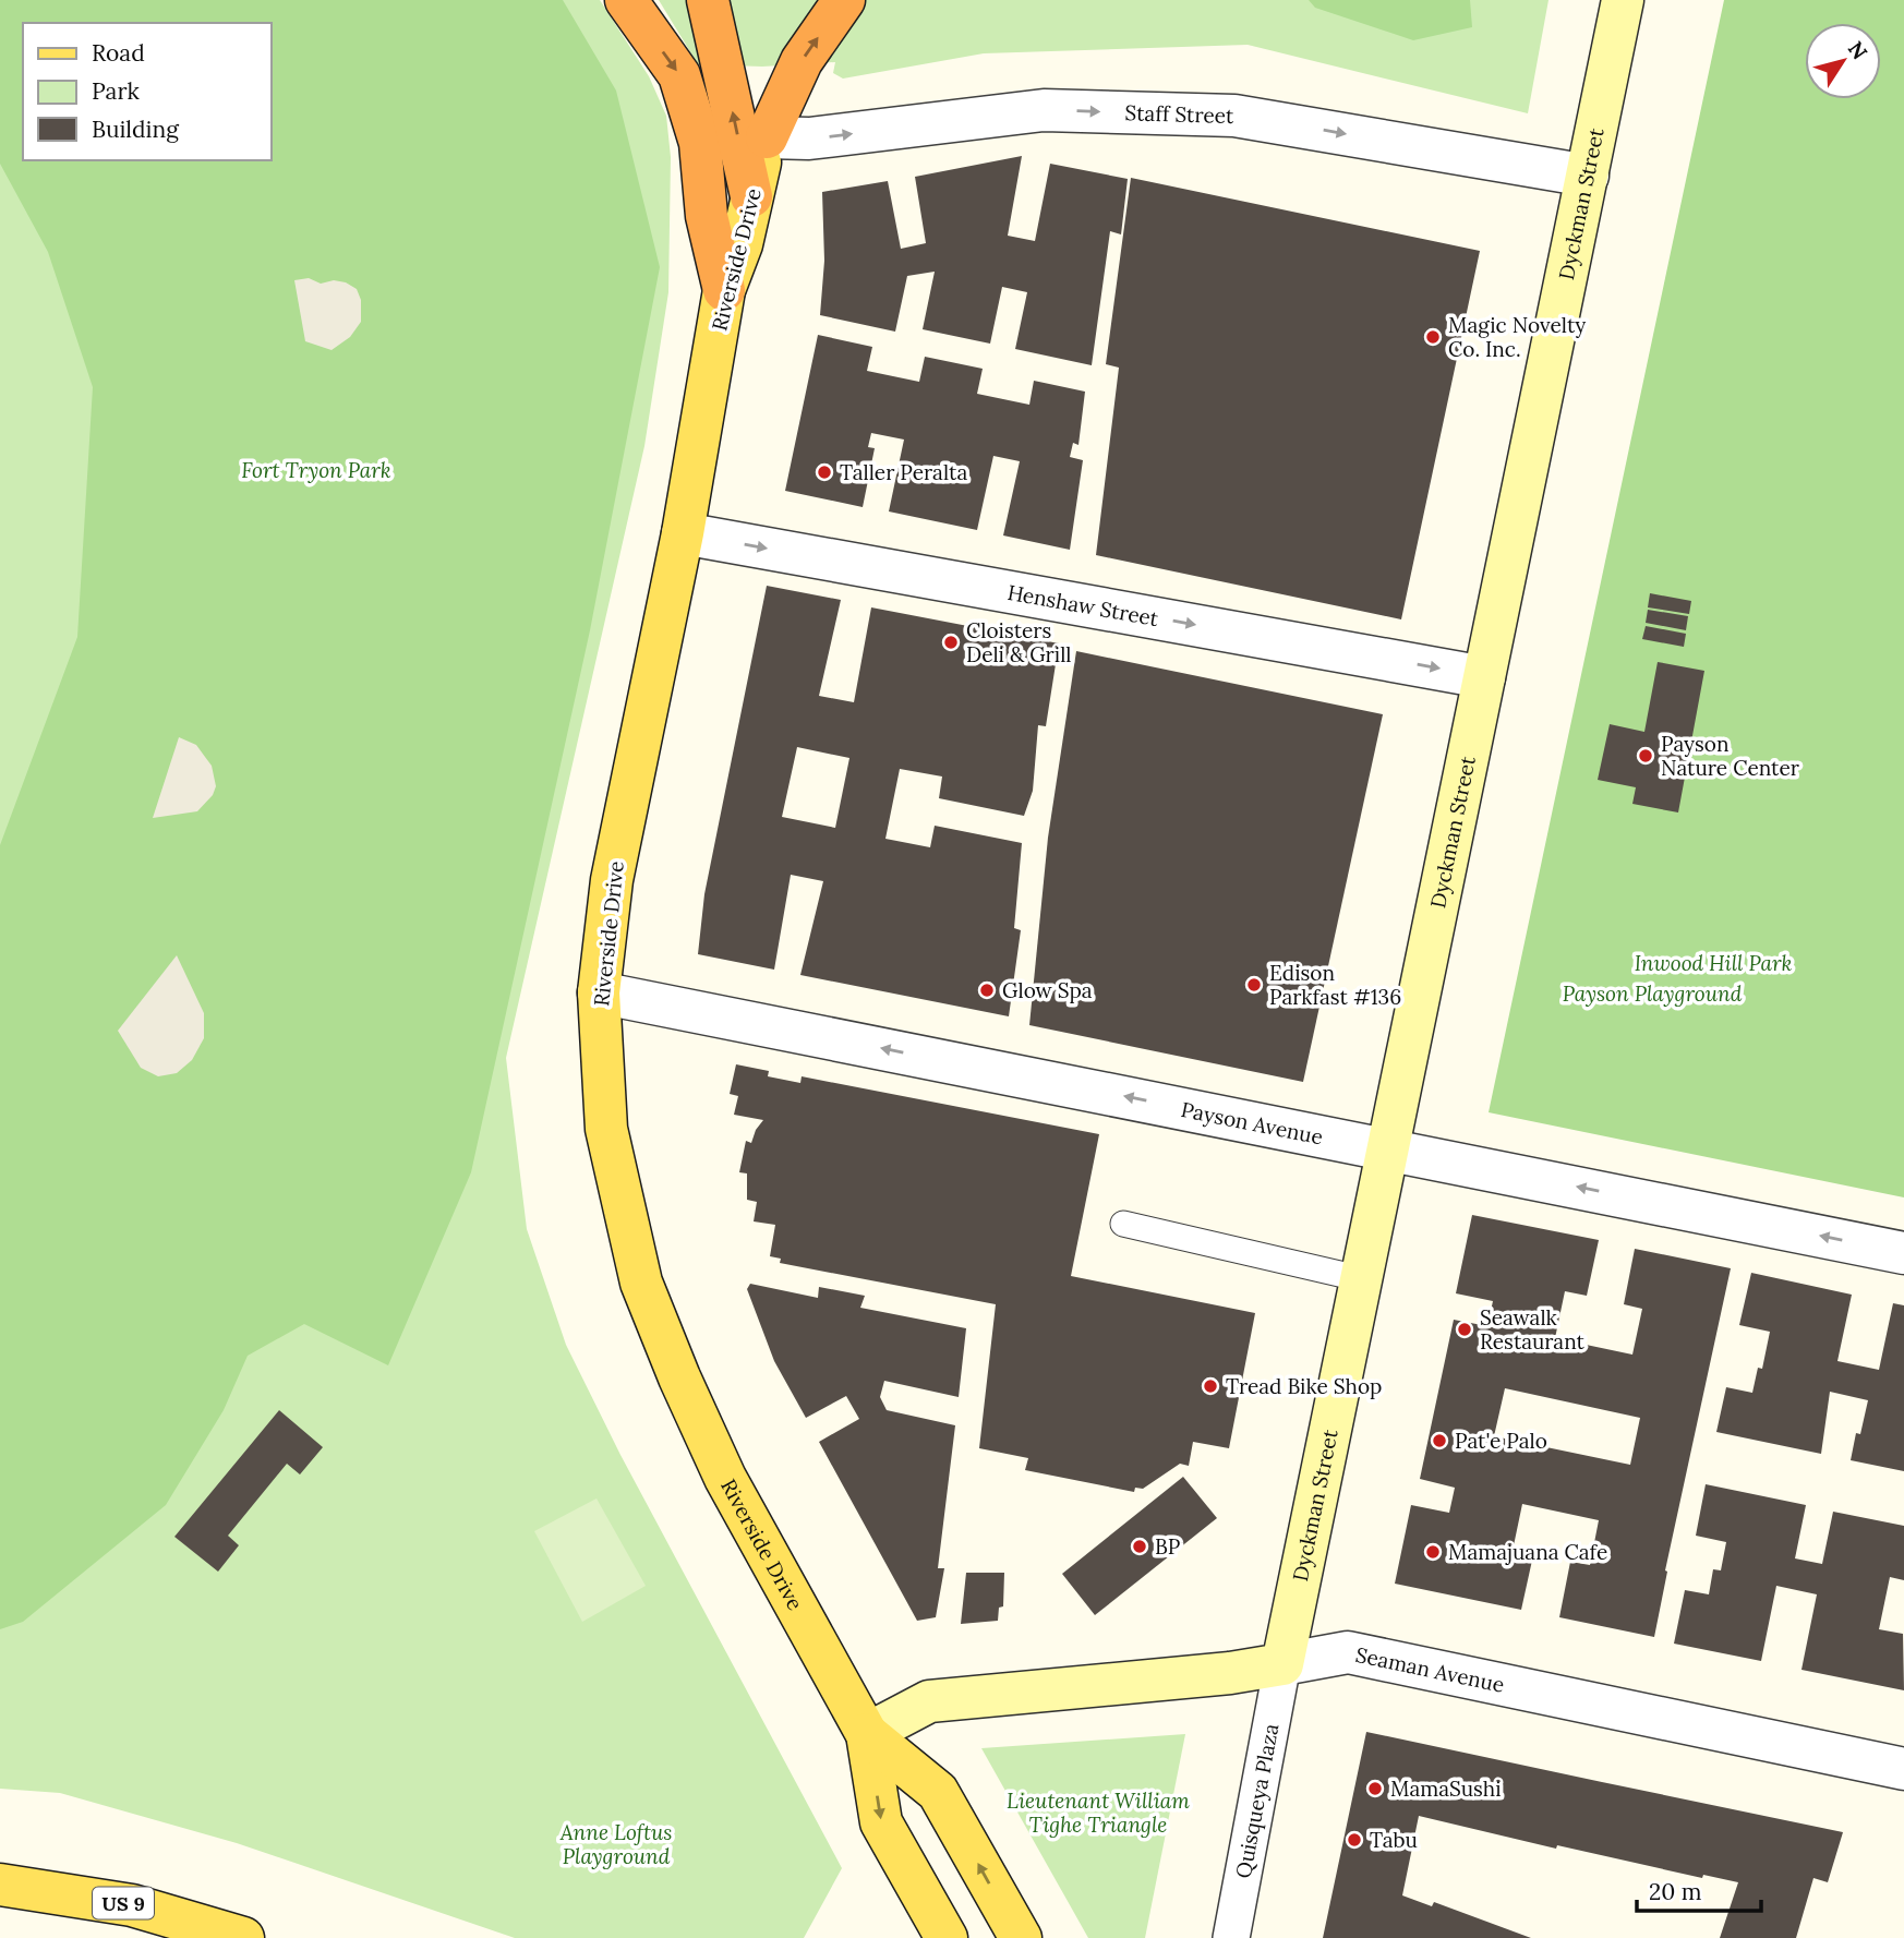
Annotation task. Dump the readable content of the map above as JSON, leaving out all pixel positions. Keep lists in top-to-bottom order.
{
  "streets": {
    "main road": [
      "Dyckman Street",
      "Riverside Drive",
      "Seaman Avenue",
      "US 9"
    ],
    "street": [
      "Staff Street",
      "Henshaw Street",
      "Payson Avenue",
      "Quisqueya Plaza"
    ]
  },
  "crossings": [
    ["Staff Street", "Dyckman Street"],
    ["Staff Street", "Riverside Drive"],
    ["Dyckman Street", "Henshaw Street"],
    ["Dyckman Street", "Payson Avenue"],
    ["Dyckman Street", "Seaman Avenue"],
    ["Dyckman Street", "Quisqueya Plaza"],
    ["Riverside Drive", "Henshaw Street"],
    ["Riverside Drive", "Payson Avenue"],
    ["Riverside Drive", "Seaman Avenue"],
    ["Seaman Avenue", "Quisqueya Plaza"]
  ],
  "one_way": ["Staff Street", "Henshaw Street", "Payson Avenue"],
  "parks": [
    "Fort Tryon Park",
    "Inwood Hill Park",
    "Payson Playground",
    "Lieutenant William Tighe Triangle",
    "Anne Loftus Playground"
  ],
  "places": [
    "Magic Novelty Co. Inc.",
    "Taller Peralta",
    "Cloisters Deli & Grill",
    "Payson Nature Center",
    "Edison Parkfast #136",
    "Glow Spa",
    "Seawalk Restaurant",
    "Tread Bike Shop",
    "Pat'e Palo",
    "BP",
    "Mamajuana Cafe",
    "MamaSushi",
    "Tabu"
  ],
  "legend": ["Road", "Park", "Building"],
  "scale_bar": "20 m",
  "north": "top right"
}
